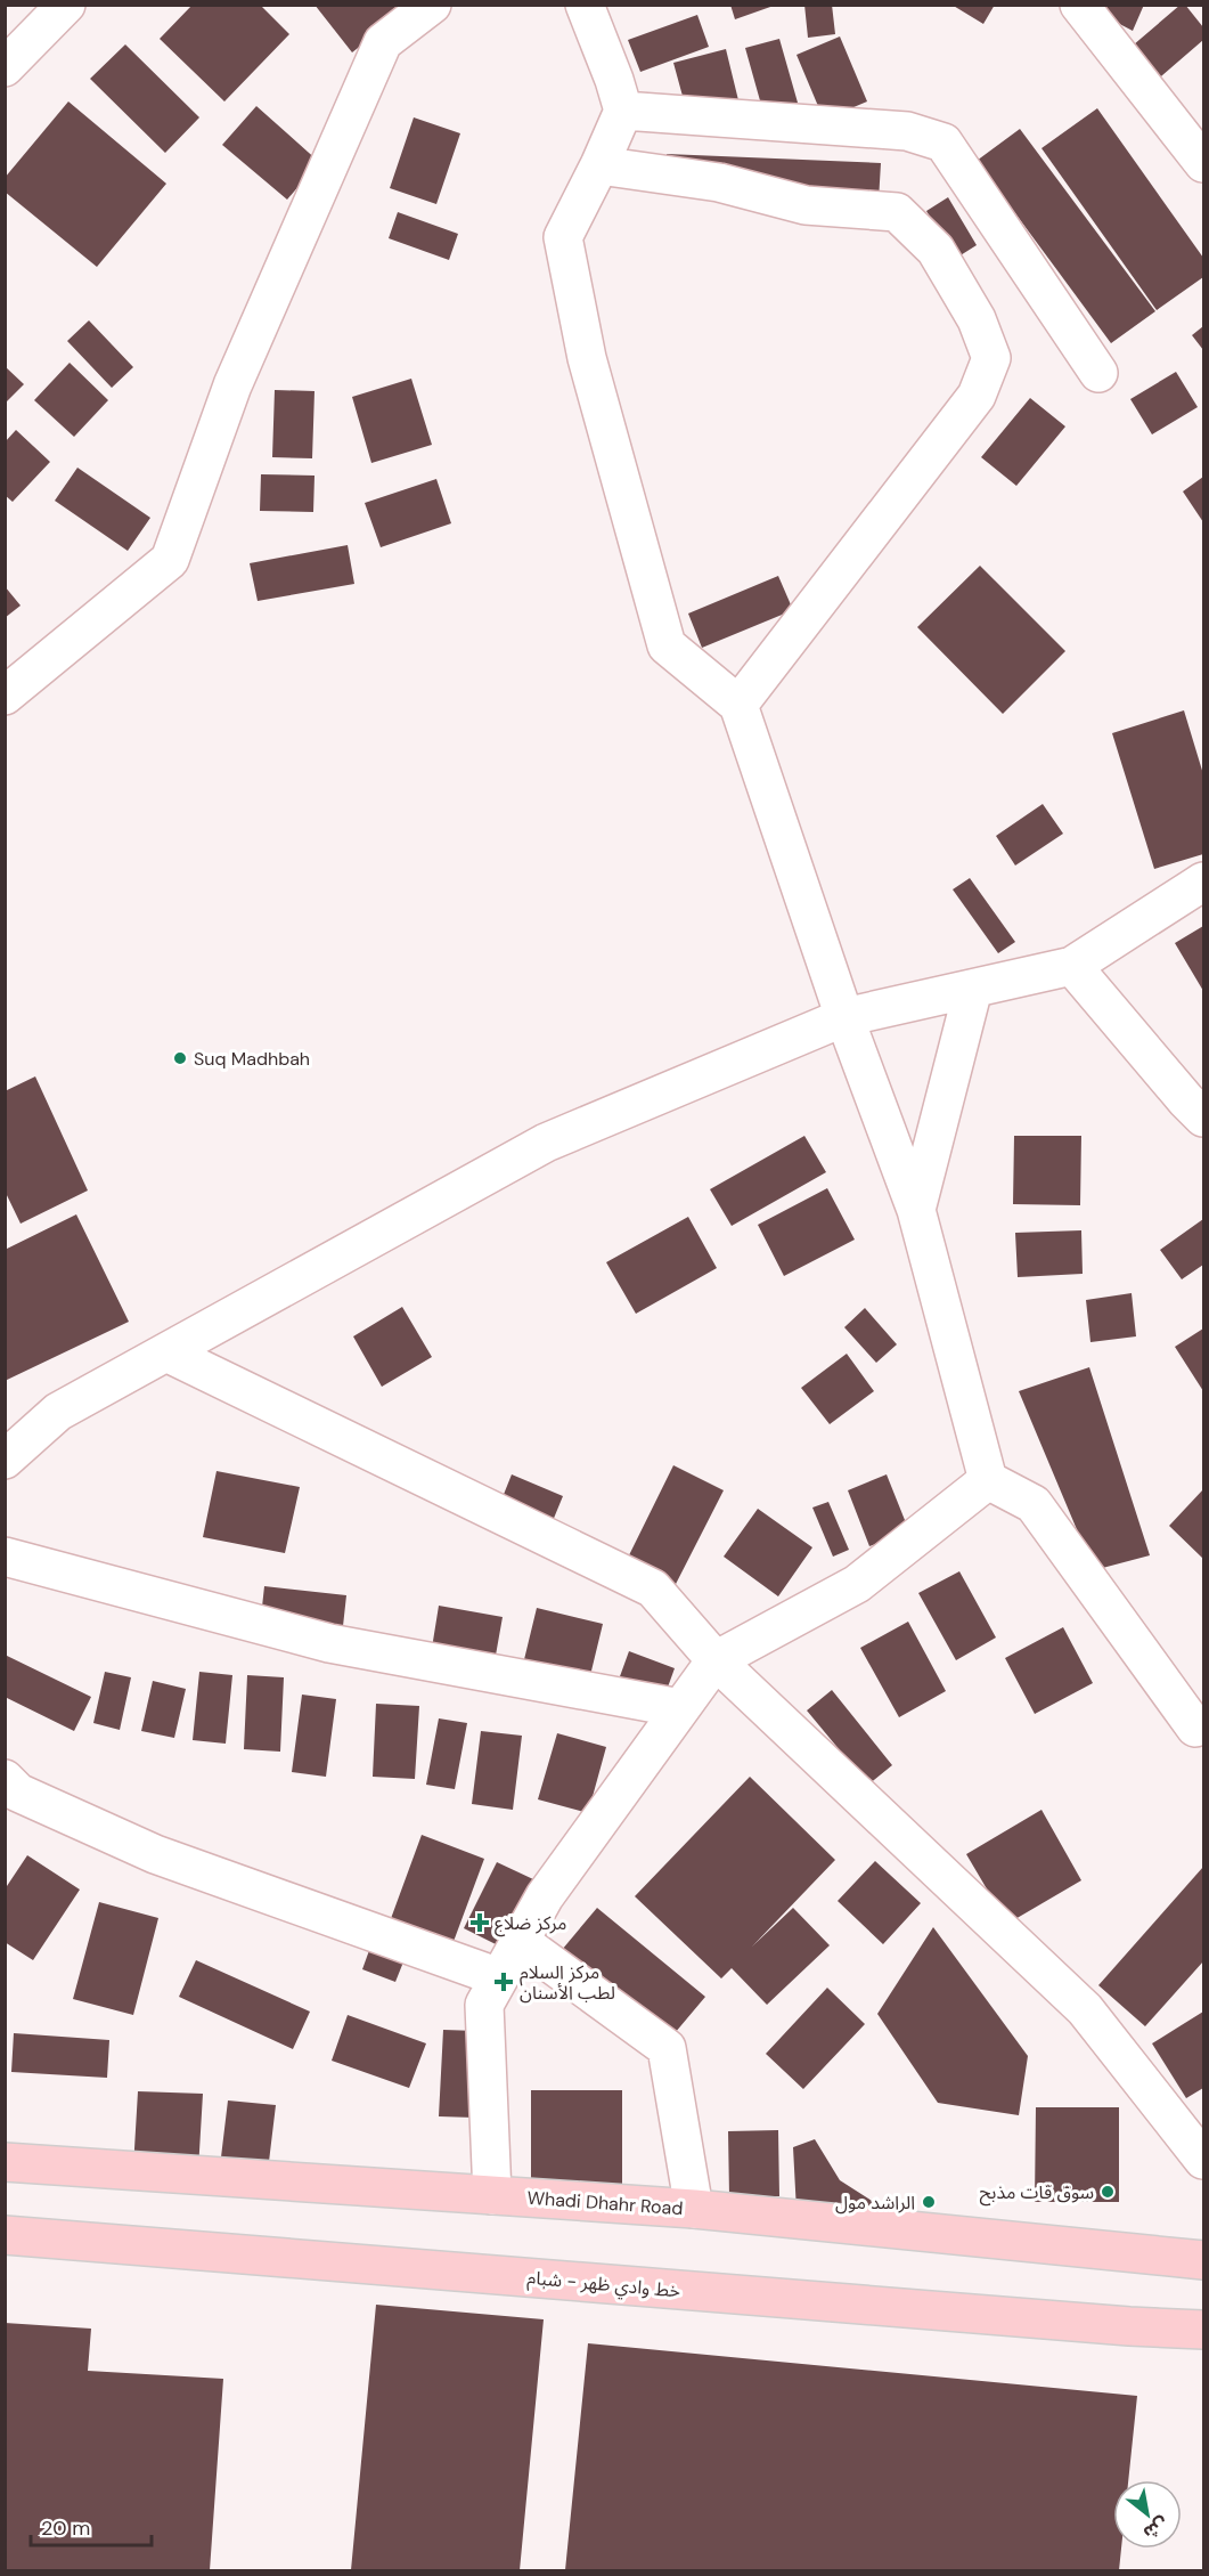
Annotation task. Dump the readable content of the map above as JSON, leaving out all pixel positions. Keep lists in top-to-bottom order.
{
  "streets": {
    "main road": ["Whadi Dhahr Road", "خط وادي ظهر - شبام"]
  },
  "places": {
    "other": ["Suq Madhbah", "سوق قات مذبح", "الراشد مول"],
    "health": ["مركز ضلاع", "مركز السلام لطب الأسنان"]
  },
  "scale_bar": "20 m",
  "north": "bottom right"
}
